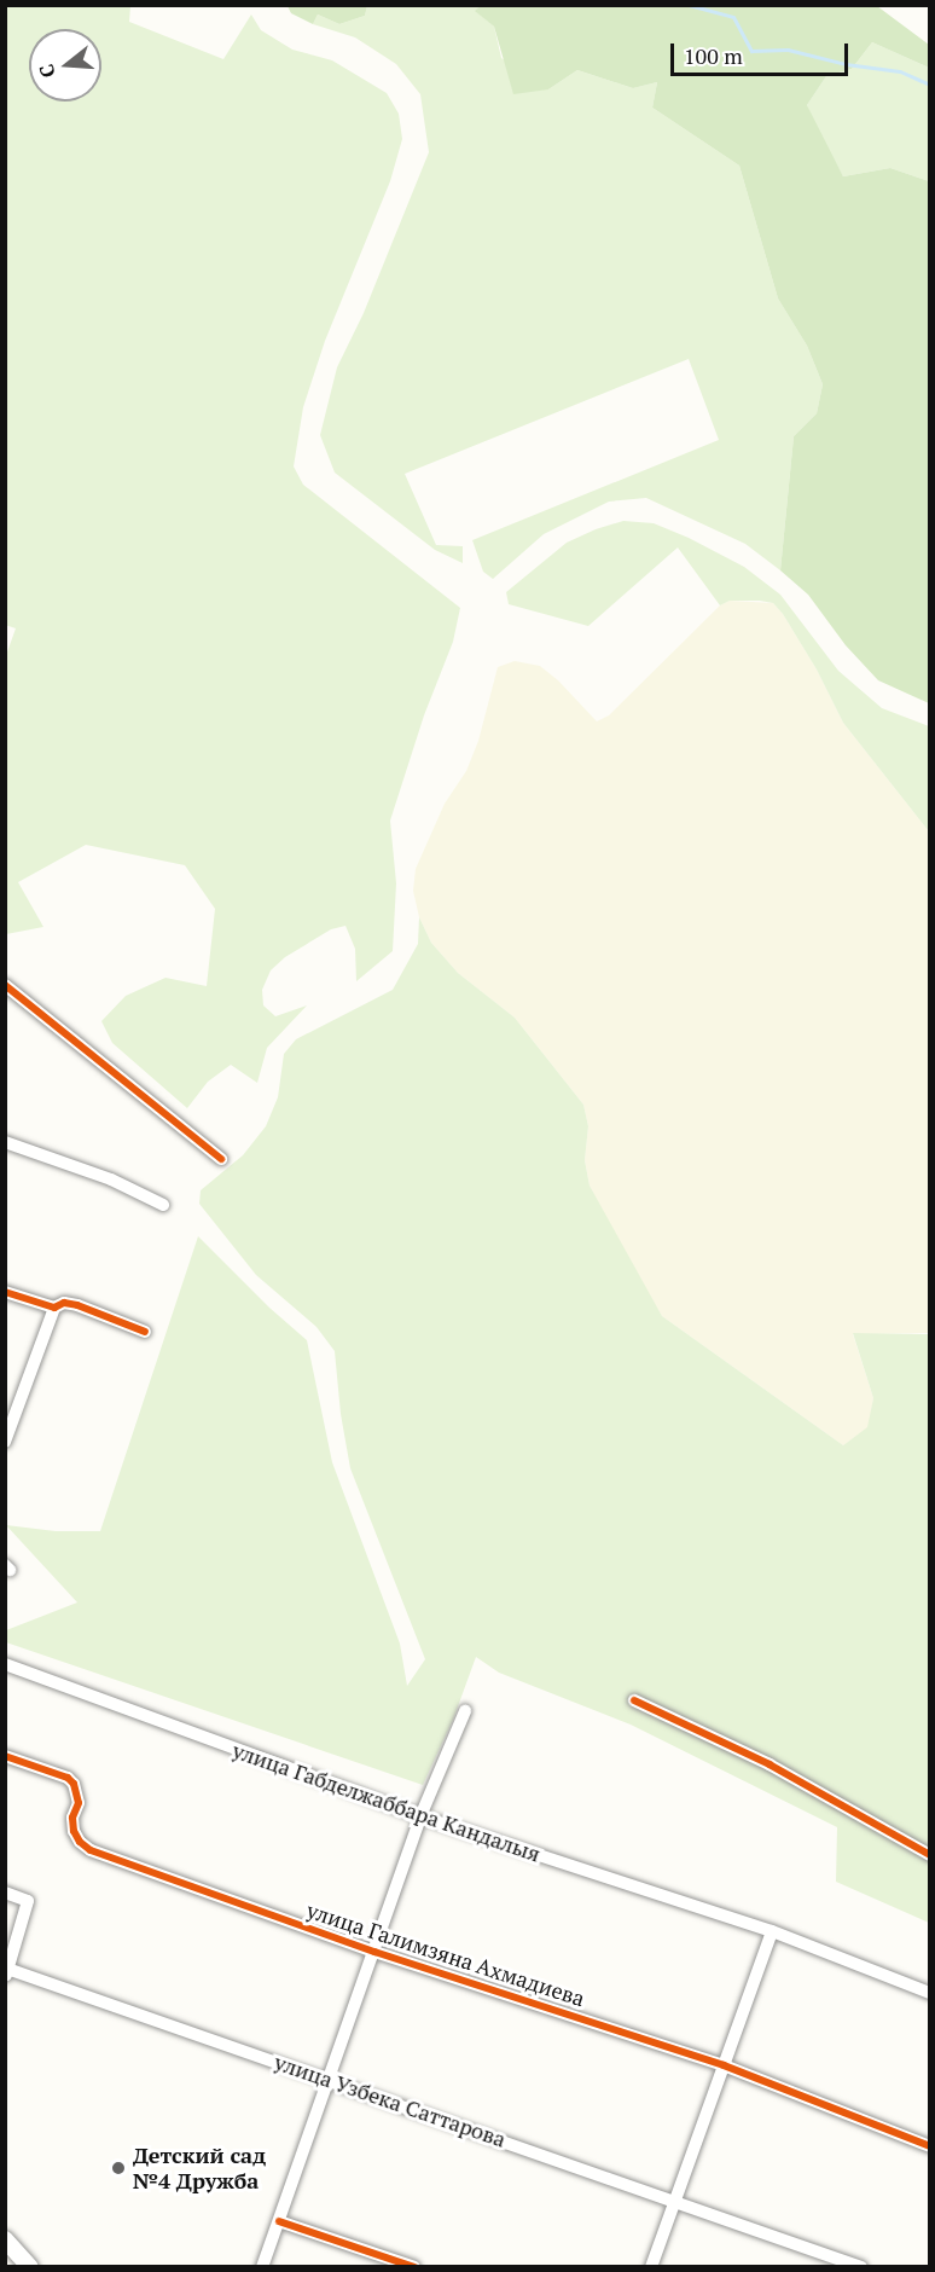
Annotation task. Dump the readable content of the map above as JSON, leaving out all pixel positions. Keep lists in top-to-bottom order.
{
  "streets": {
    "street": ["улица Габделжаббара Кандалыя", "улица Галимзяна Ахмадиева", "улица Узбека Саттарова"]
  },
  "places": ["Детский сад №4 Дружба"],
  "scale_bar": "100 m",
  "north": "left"
}
